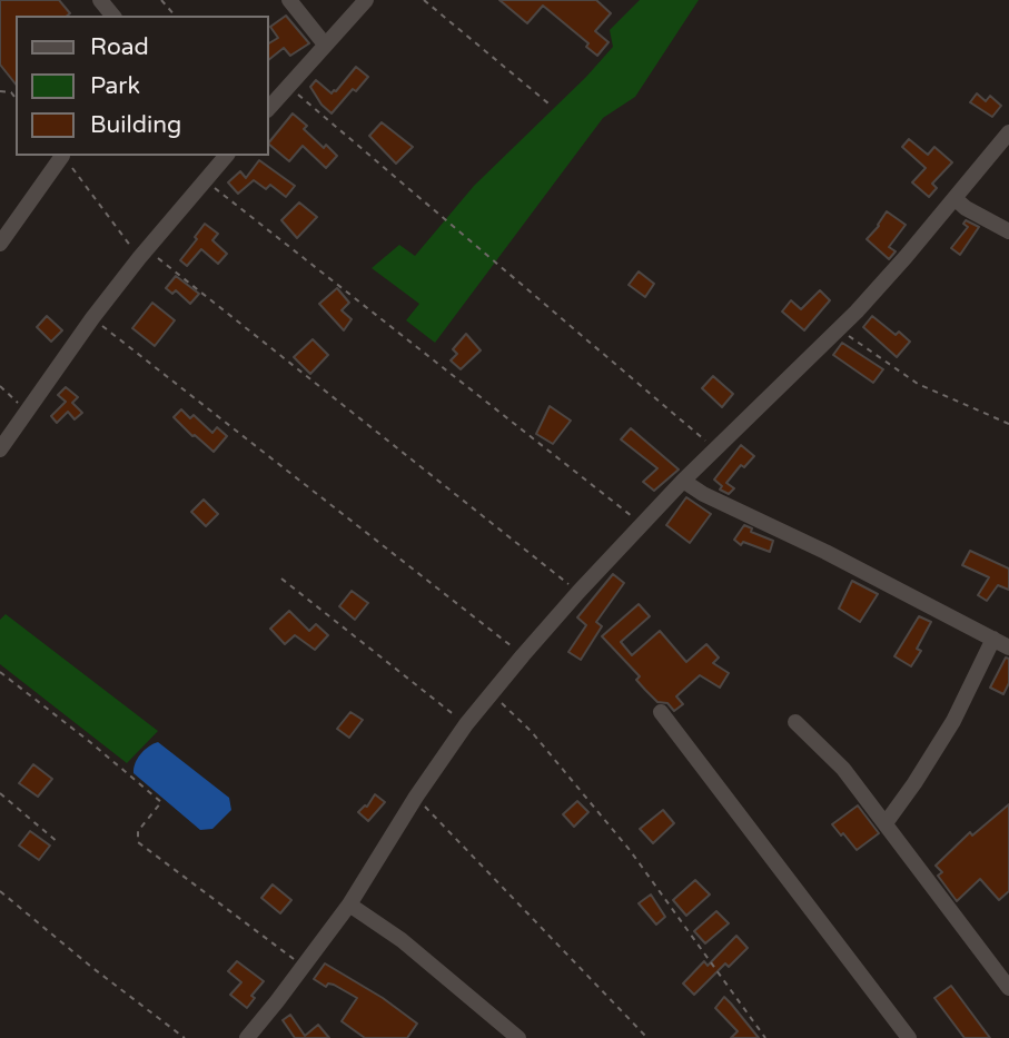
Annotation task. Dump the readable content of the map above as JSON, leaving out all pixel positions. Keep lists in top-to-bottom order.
{
  "legend": ["Road", "Park", "Building"]
}
